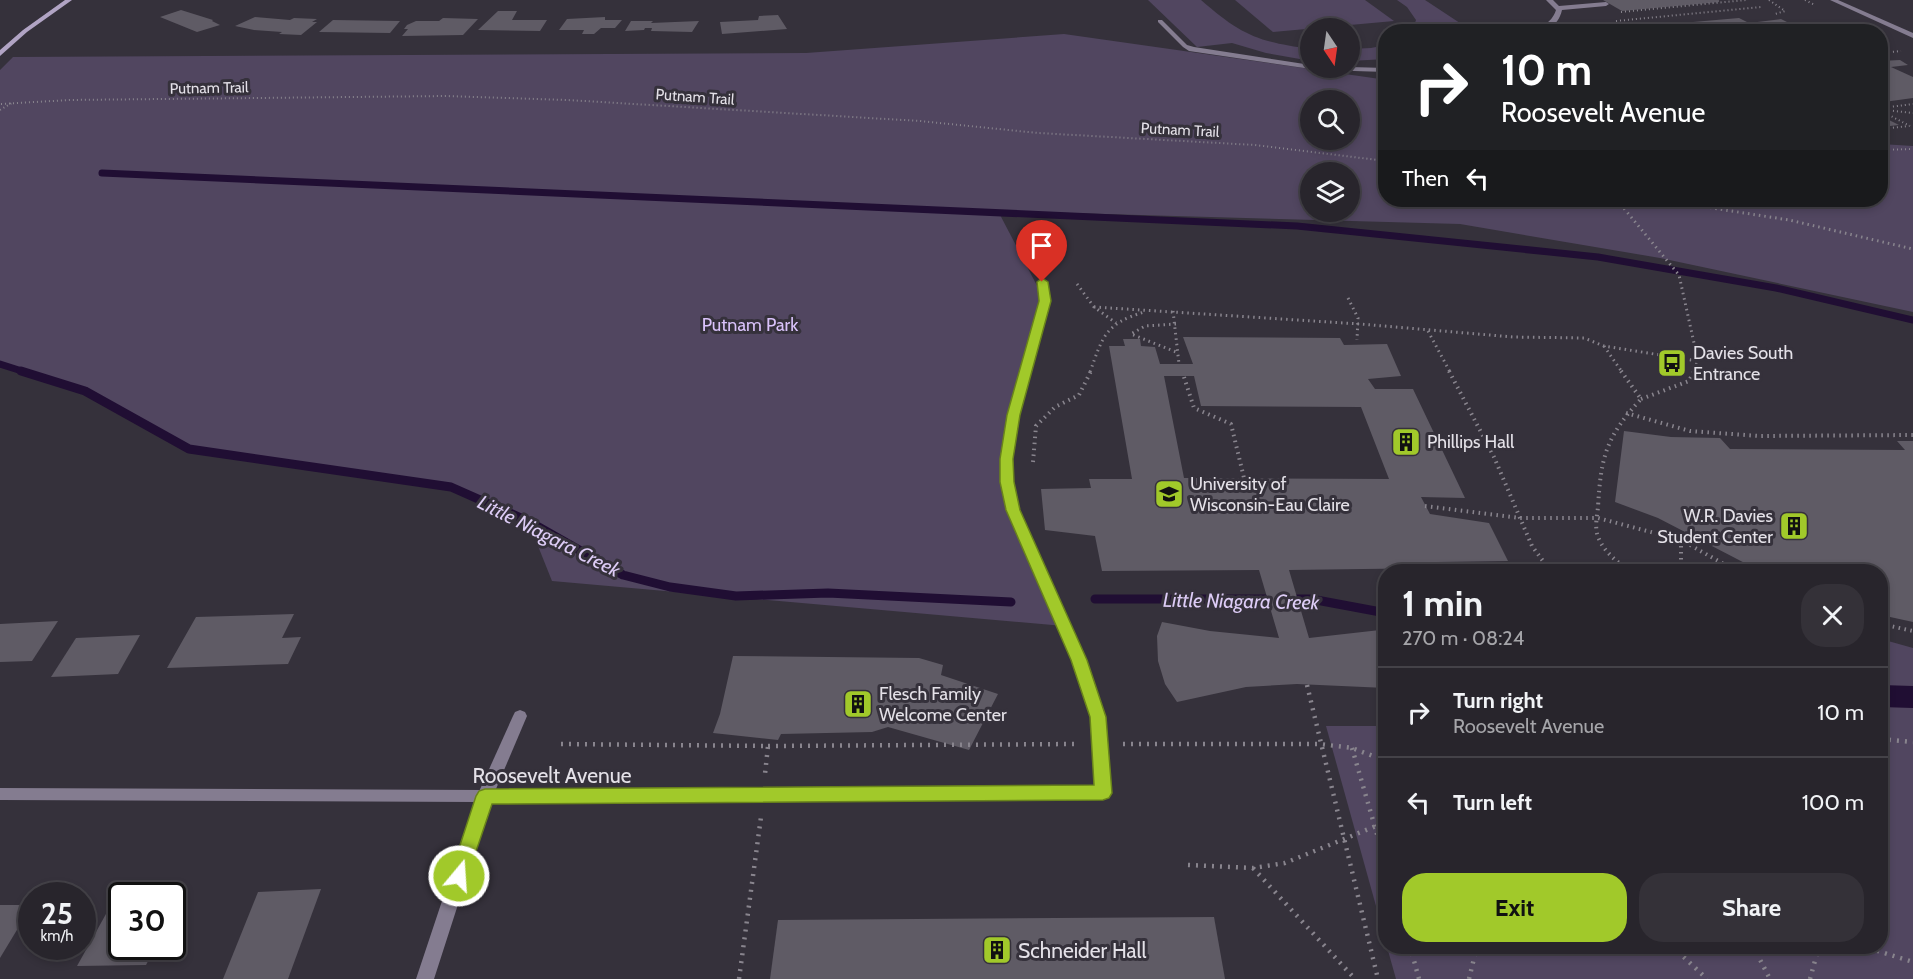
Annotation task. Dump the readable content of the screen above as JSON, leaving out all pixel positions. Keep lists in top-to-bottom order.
{
  "streets": {
    "street": ["Roosevelt Avenue"],
    "path": ["Putnam Trail"]
  },
  "water": ["Little Niagara Creek"],
  "parks": ["Putnam Park"],
  "places": {
    "bus stop": ["Davies South Entrance"],
    "building": [
      "Phillips Hall",
      "W.R. Davies Student Center",
      "Flesch Family Welcome Center",
      "Schneider Hall"
    ],
    "school or university": ["University of Wisconsin-Eau Claire"]
  },
  "north": "bottom",
  "page": {
    "turn": ["10 m", "Roosevelt Avenue"],
    "then": "Then",
    "heading": ["1 min", "270 m · 08:24"],
    "list": [
      {
        "name": "Turn right",
        "note": "Roosevelt Avenue",
        "value": "10 m"
      },
      {
        "name": "Turn left",
        "value": "100 m"
      }
    ],
    "buttons": ["Exit", "Share"],
    "speed": "25 km/h",
    "limit": "30"
  }
}
